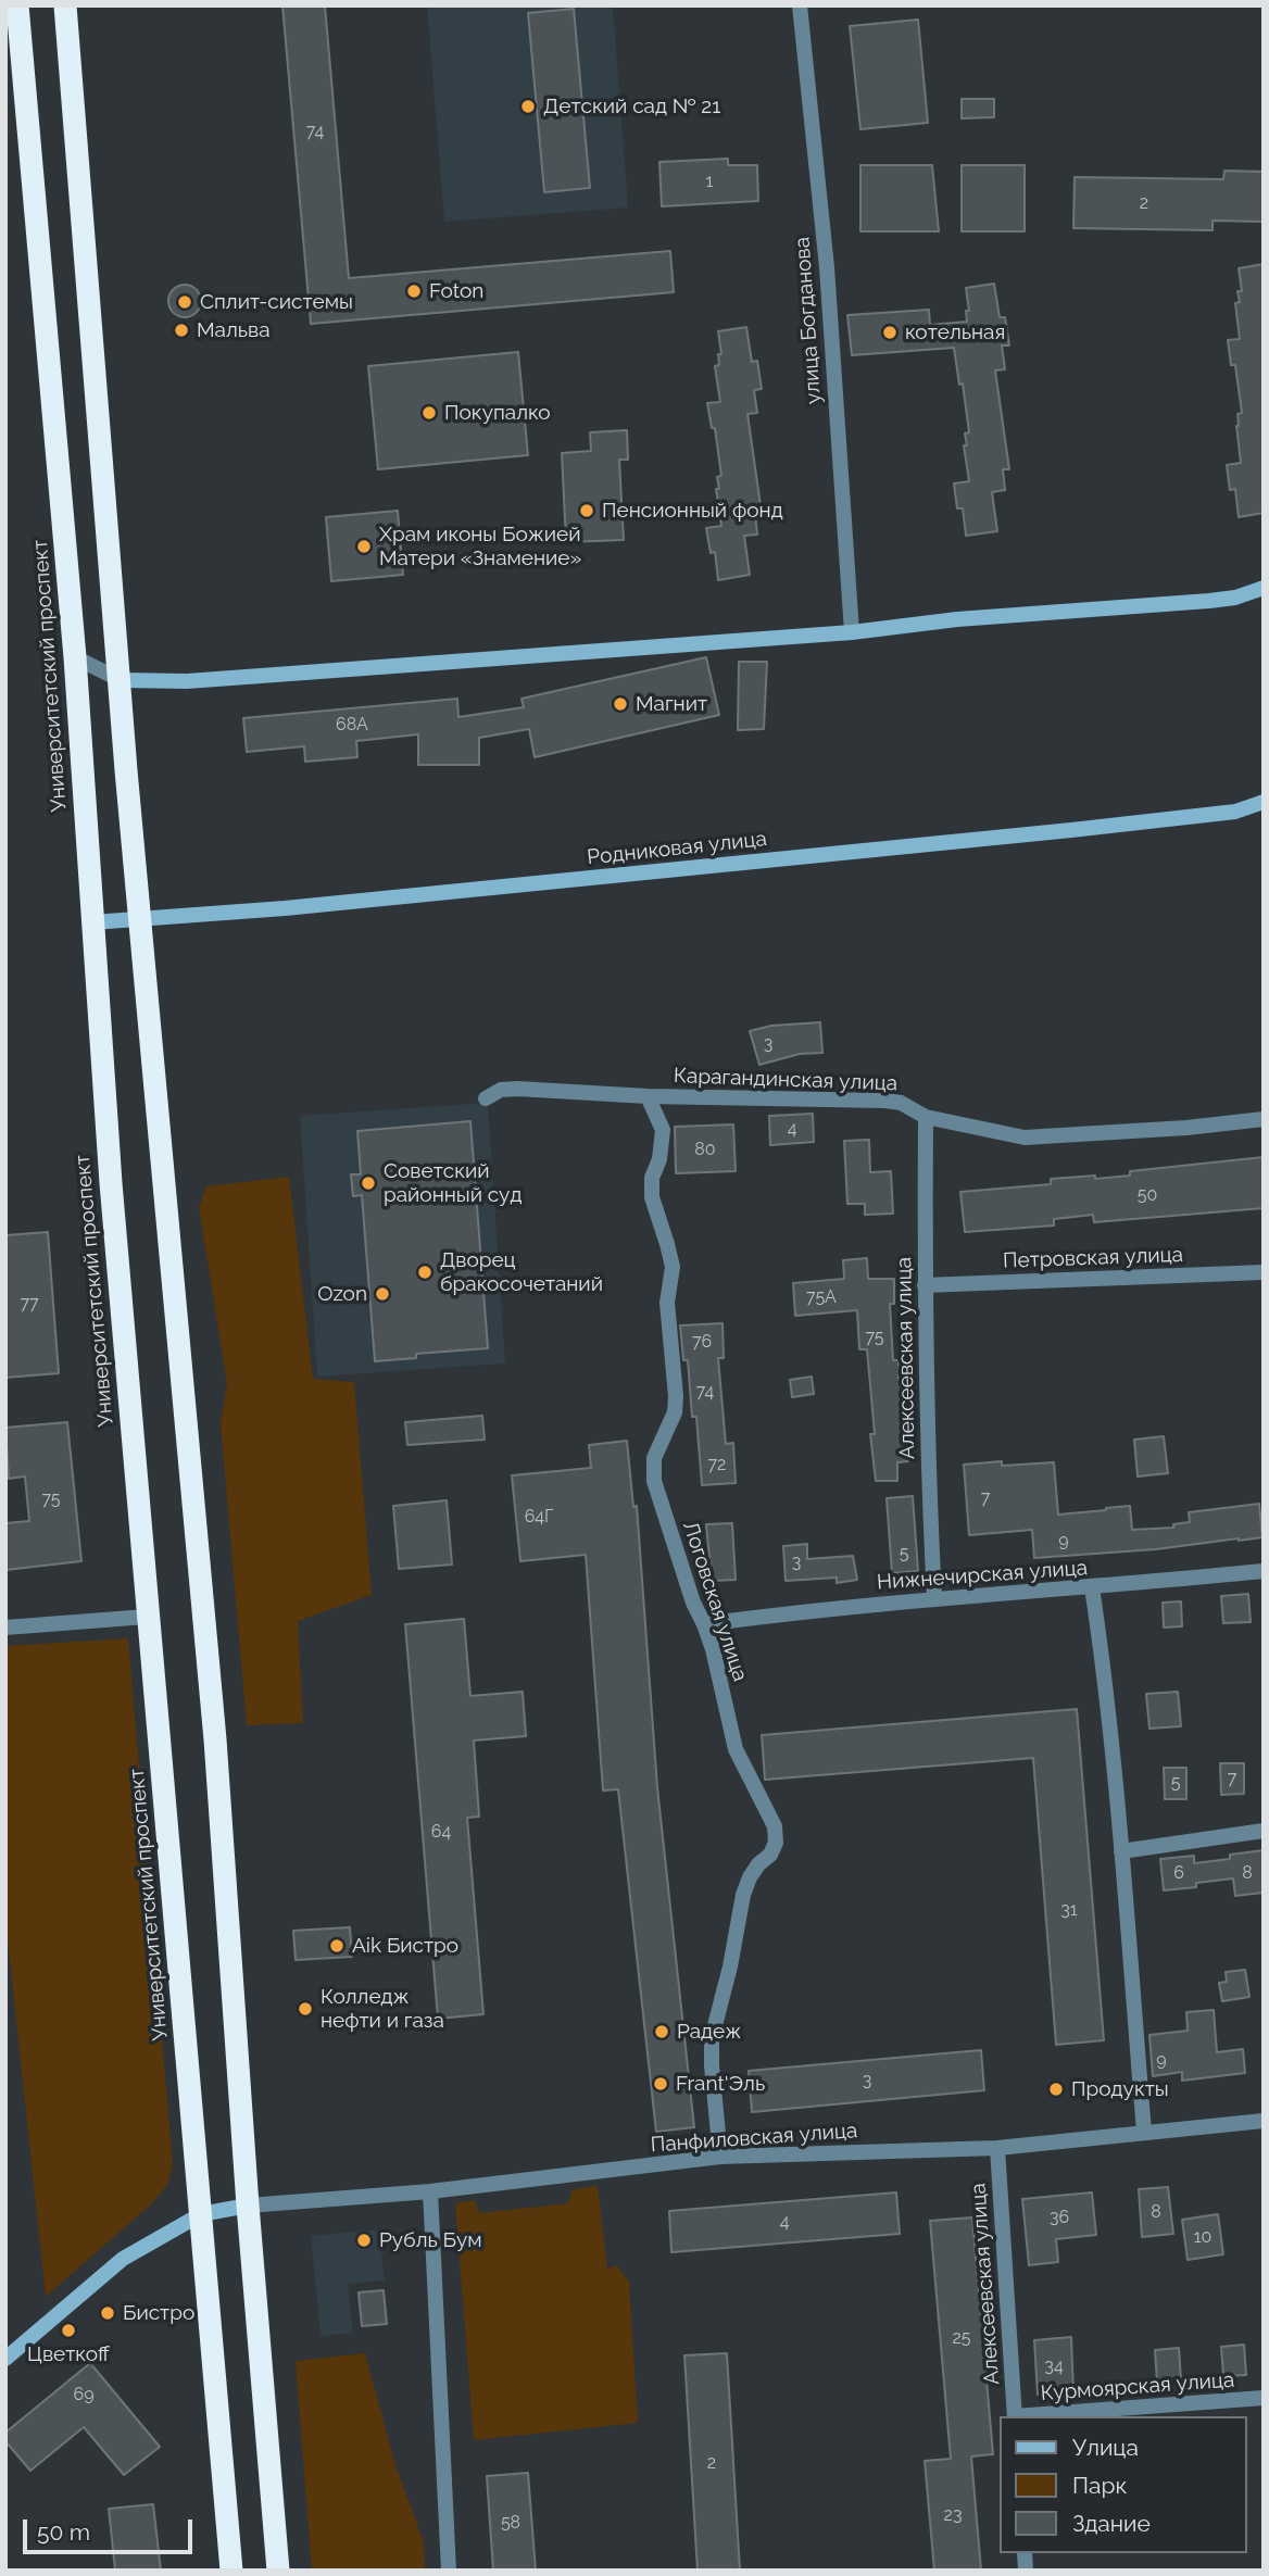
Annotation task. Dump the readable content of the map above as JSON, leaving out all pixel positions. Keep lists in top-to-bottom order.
{
  "streets": {
    "highway": ["Университетский проспект"],
    "street": [
      "улица Богданова",
      "Родниковая улица",
      "Карагандинская улица",
      "Петровская улица",
      "Алексеевская улица",
      "Нижнечирская улица",
      "Логовская улица",
      "Панфиловская улица",
      "Курмоярская улица"
    ]
  },
  "crossings": [
    ["Университетский проспект", "Родниковая улица"],
    ["Карагандинская улица", "Алексеевская улица"],
    ["Карагандинская улица", "Логовская улица"],
    ["Петровская улица", "Алексеевская улица"],
    ["Алексеевская улица", "Нижнечирская улица"],
    ["Алексеевская улица", "Панфиловская улица"],
    ["Нижнечирская улица", "Логовская улица"],
    ["Логовская улица", "Панфиловская улица"]
  ],
  "places": [
    "Детский сад № 21",
    "Foton",
    "Сплит-системы",
    "Мальва",
    "котельная",
    "Покупалко",
    "Пенсионный фонд",
    "Храм иконы Божией Матери «Знамение»",
    "Магнит",
    "Советский районный суд",
    "Дворец бракосочетаний",
    "Ozon",
    "Aik Бистро",
    "Колледж нефти и газа",
    "Радеж",
    "Frant'Эль",
    "Продукты",
    "Рубль Бум",
    "Бистро",
    "Цветкоff"
  ],
  "house_numbers": [
    "74",
    "1",
    "2",
    "68А",
    "3",
    "4",
    "80",
    "50",
    "75А",
    "77",
    "75",
    "76",
    "74",
    "72",
    "7",
    "75",
    "64Г",
    "9",
    "5",
    "3",
    "7",
    "5",
    "64",
    "6",
    "8",
    "31",
    "9",
    "3",
    "8",
    "36",
    "4",
    "10",
    "25",
    "34",
    "69",
    "2",
    "23",
    "58"
  ],
  "legend": ["Улица", "Парк", "Здание"],
  "scale_bar": "50 m"
}
